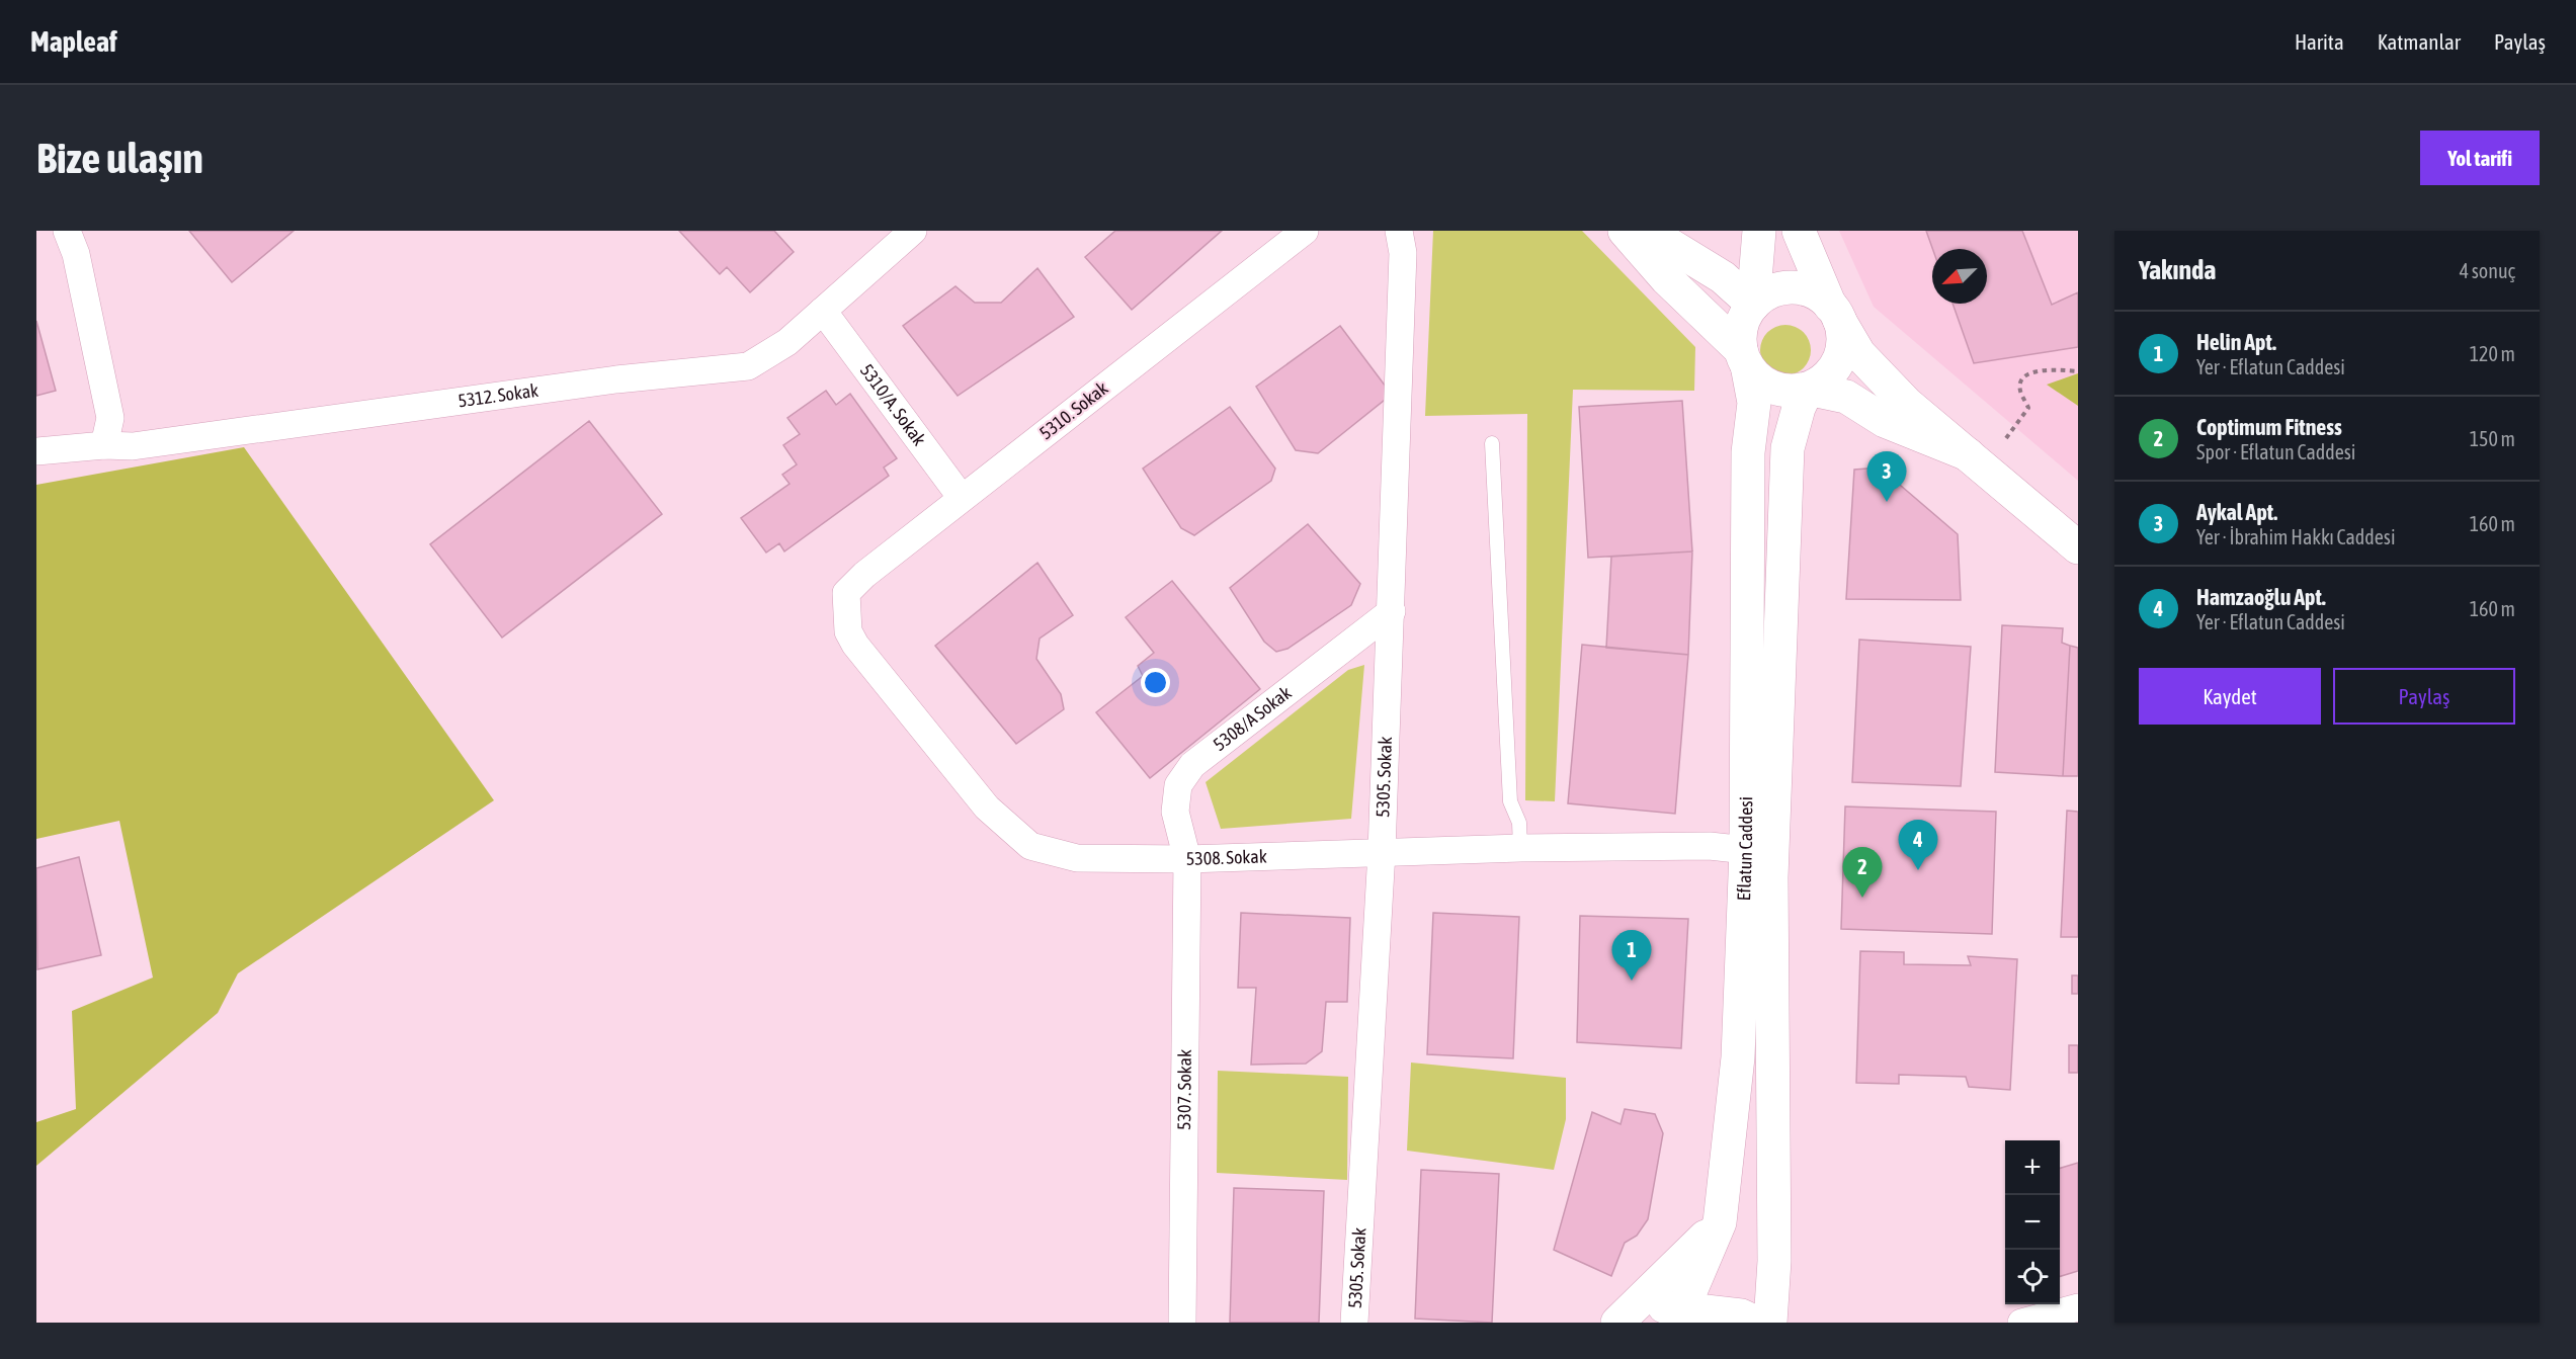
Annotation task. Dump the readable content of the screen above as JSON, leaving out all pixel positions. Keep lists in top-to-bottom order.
{
  "streets": {
    "main road": ["Eflatun Caddesi"],
    "street": [
      "5312. Sokak",
      "5310/A. Sokak",
      "5310. Sokak",
      "5308/A Sokak",
      "5305. Sokak",
      "5308. Sokak",
      "5307. Sokak"
    ]
  },
  "crossings": [
    ["5312. Sokak", "5310/A. Sokak"],
    ["5310/A. Sokak", "5310. Sokak"],
    ["5310. Sokak", "5308. Sokak"],
    ["5308/A Sokak", "5305. Sokak"],
    ["5308/A Sokak", "5308. Sokak"],
    ["5308/A Sokak", "5307. Sokak"],
    ["5305. Sokak", "5308. Sokak"],
    ["Eflatun Caddesi", "5308. Sokak"],
    ["5308. Sokak", "5307. Sokak"]
  ],
  "north": "bottom left",
  "page": {
    "header": "Mapleaf",
    "nav": ["Harita", "Katmanlar", "Paylaş"],
    "buttons": [
      "Yol tarifi",
      ["Kaydet", "Paylaş"]
    ],
    "title": "Bize ulaşın",
    "heading": ["Yakında", "4 sonuç"],
    "list": [
      {
        "mark": "1",
        "name": "Helin Apt.",
        "note": "Yer · Eflatun Caddesi",
        "value": "120 m"
      },
      {
        "mark": "2",
        "name": "Coptimum Fitness",
        "note": "Spor · Eflatun Caddesi",
        "value": "150 m"
      },
      {
        "mark": "3",
        "name": "Aykal Apt.",
        "note": "Yer · İbrahim Hakkı Caddesi",
        "value": "160 m"
      },
      {
        "mark": "4",
        "name": "Hamzaoğlu Apt.",
        "note": "Yer · Eflatun Caddesi",
        "value": "160 m"
      }
    ],
    "pins": [
      "3",
      "4",
      "2",
      "1"
    ],
    "map_buttons": ["+", "−"]
  }
}
